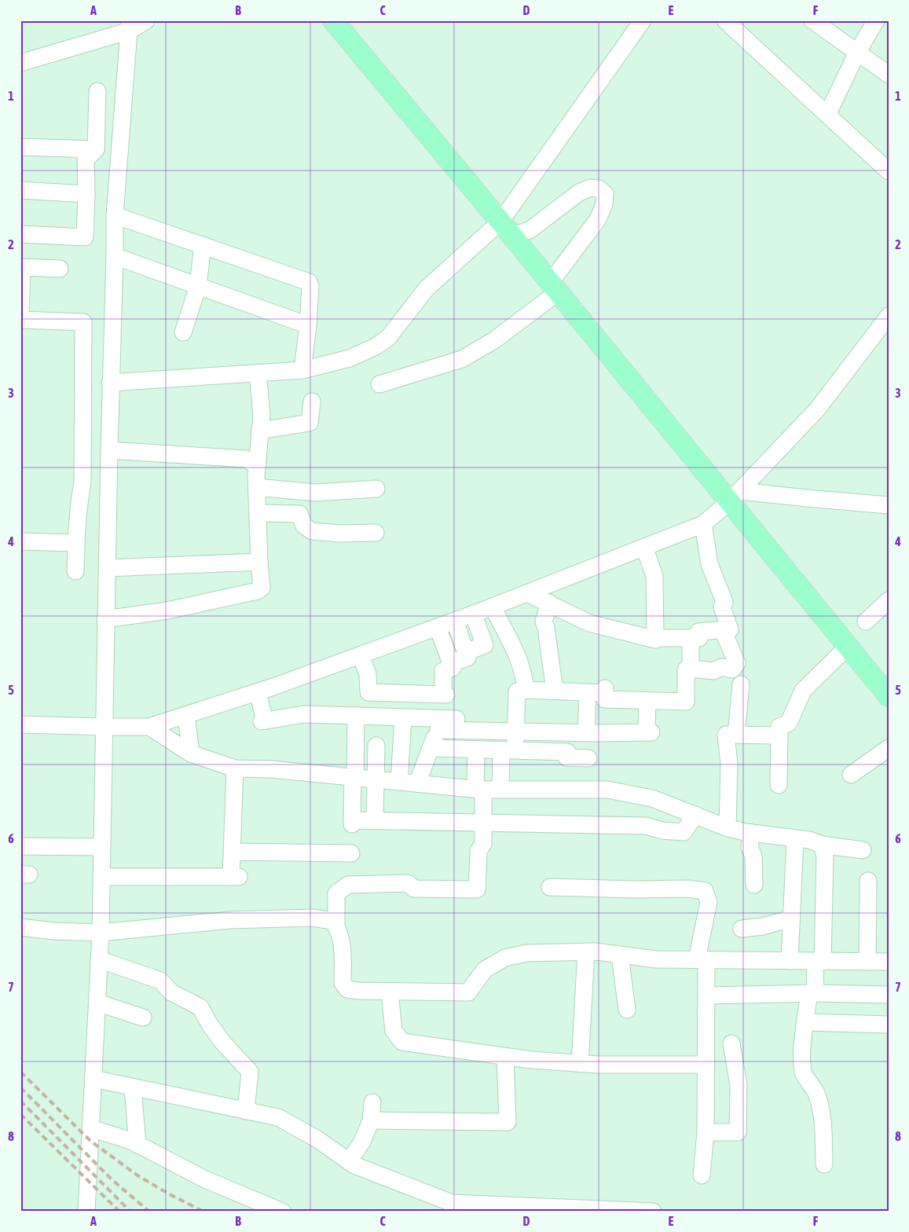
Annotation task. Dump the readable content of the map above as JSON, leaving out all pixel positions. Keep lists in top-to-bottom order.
{
  "grid": {
    "columns": [
      "A",
      "B",
      "C",
      "D",
      "E",
      "F"
    ],
    "rows": [
      "1",
      "2",
      "3",
      "4",
      "5",
      "6",
      "7",
      "8"
    ]
  }
}
